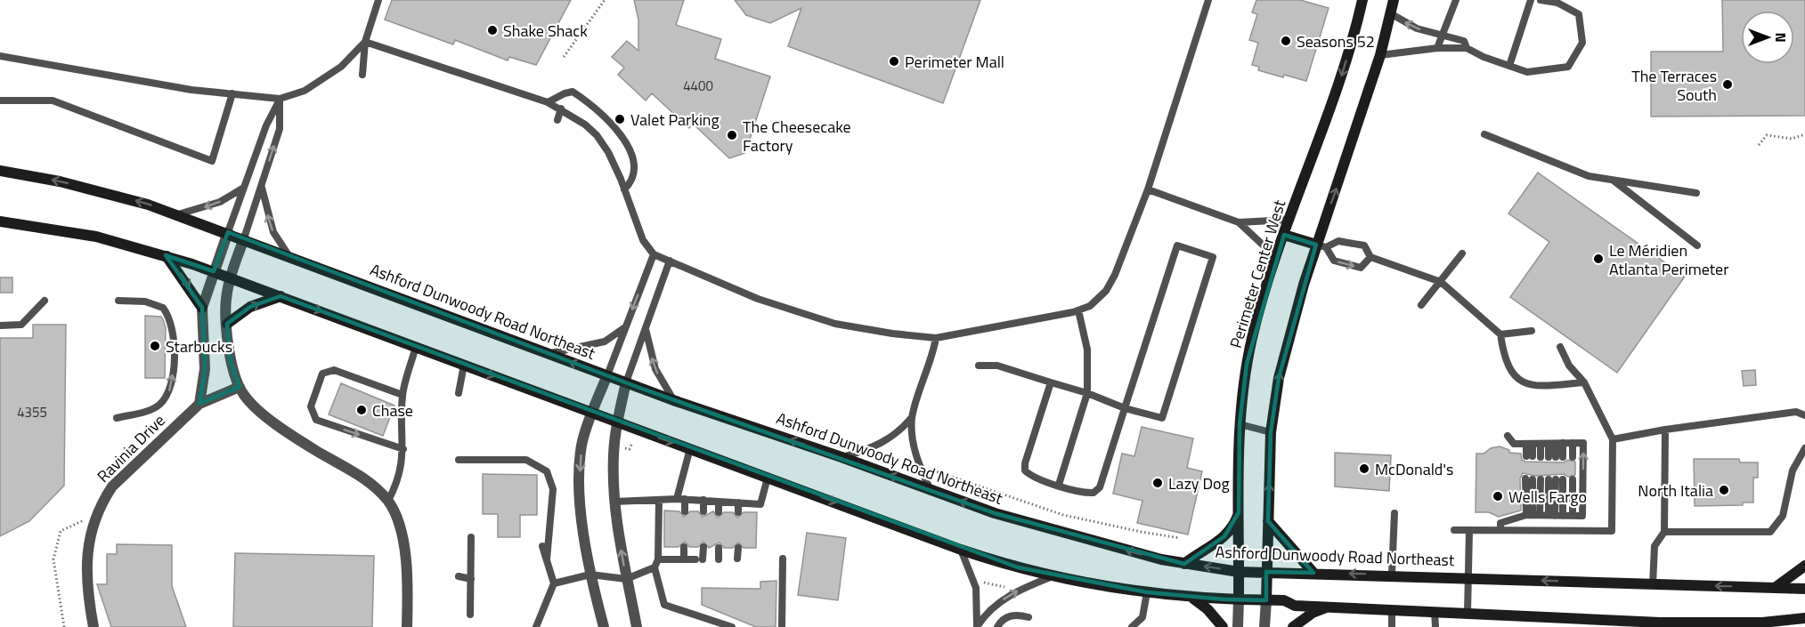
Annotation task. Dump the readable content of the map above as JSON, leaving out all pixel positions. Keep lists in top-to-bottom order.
{
  "streets": {
    "main road": ["Perimeter Center West", "Ashford Dunwoody Road Northeast"],
    "street": ["Ravinia Drive"]
  },
  "crossings": [
    ["Perimeter Center West", "Ashford Dunwoody Road Northeast"]
  ],
  "places": [
    "Shake Shack",
    "Seasons 52",
    "Perimeter Mall",
    "The Terraces South",
    "Valet Parking",
    "The Cheesecake Factory",
    "Le Méridien Atlanta Perimeter",
    "Starbucks",
    "Chase",
    "McDonald's",
    "Lazy Dog",
    "North Italia",
    "Wells Fargo"
  ],
  "house_numbers": ["4400", "4355"],
  "north": "right"
}
